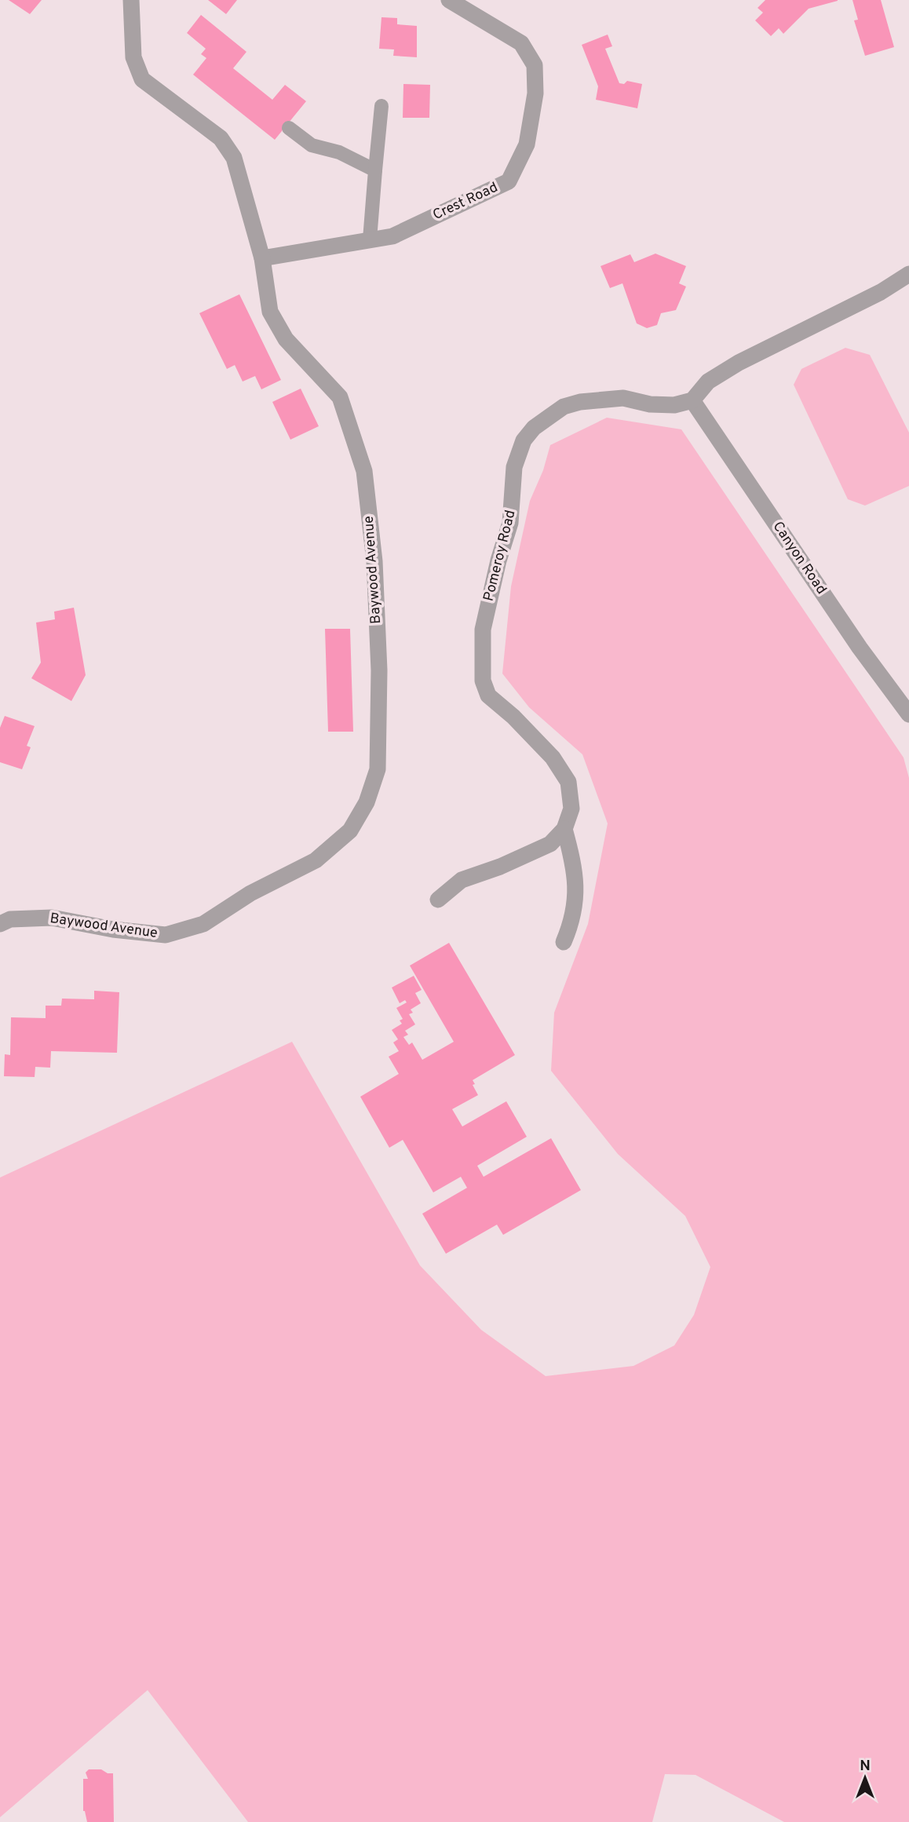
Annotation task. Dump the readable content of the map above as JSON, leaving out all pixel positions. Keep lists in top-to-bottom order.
{
  "streets": {
    "street": [
      "Crest Road",
      "Pomeroy Road",
      "Canyon Road",
      "Baywood Avenue"
    ]
  },
  "crossings": [
    ["Crest Road", "Baywood Avenue"],
    ["Pomeroy Road", "Canyon Road"]
  ],
  "north": "top"
}
